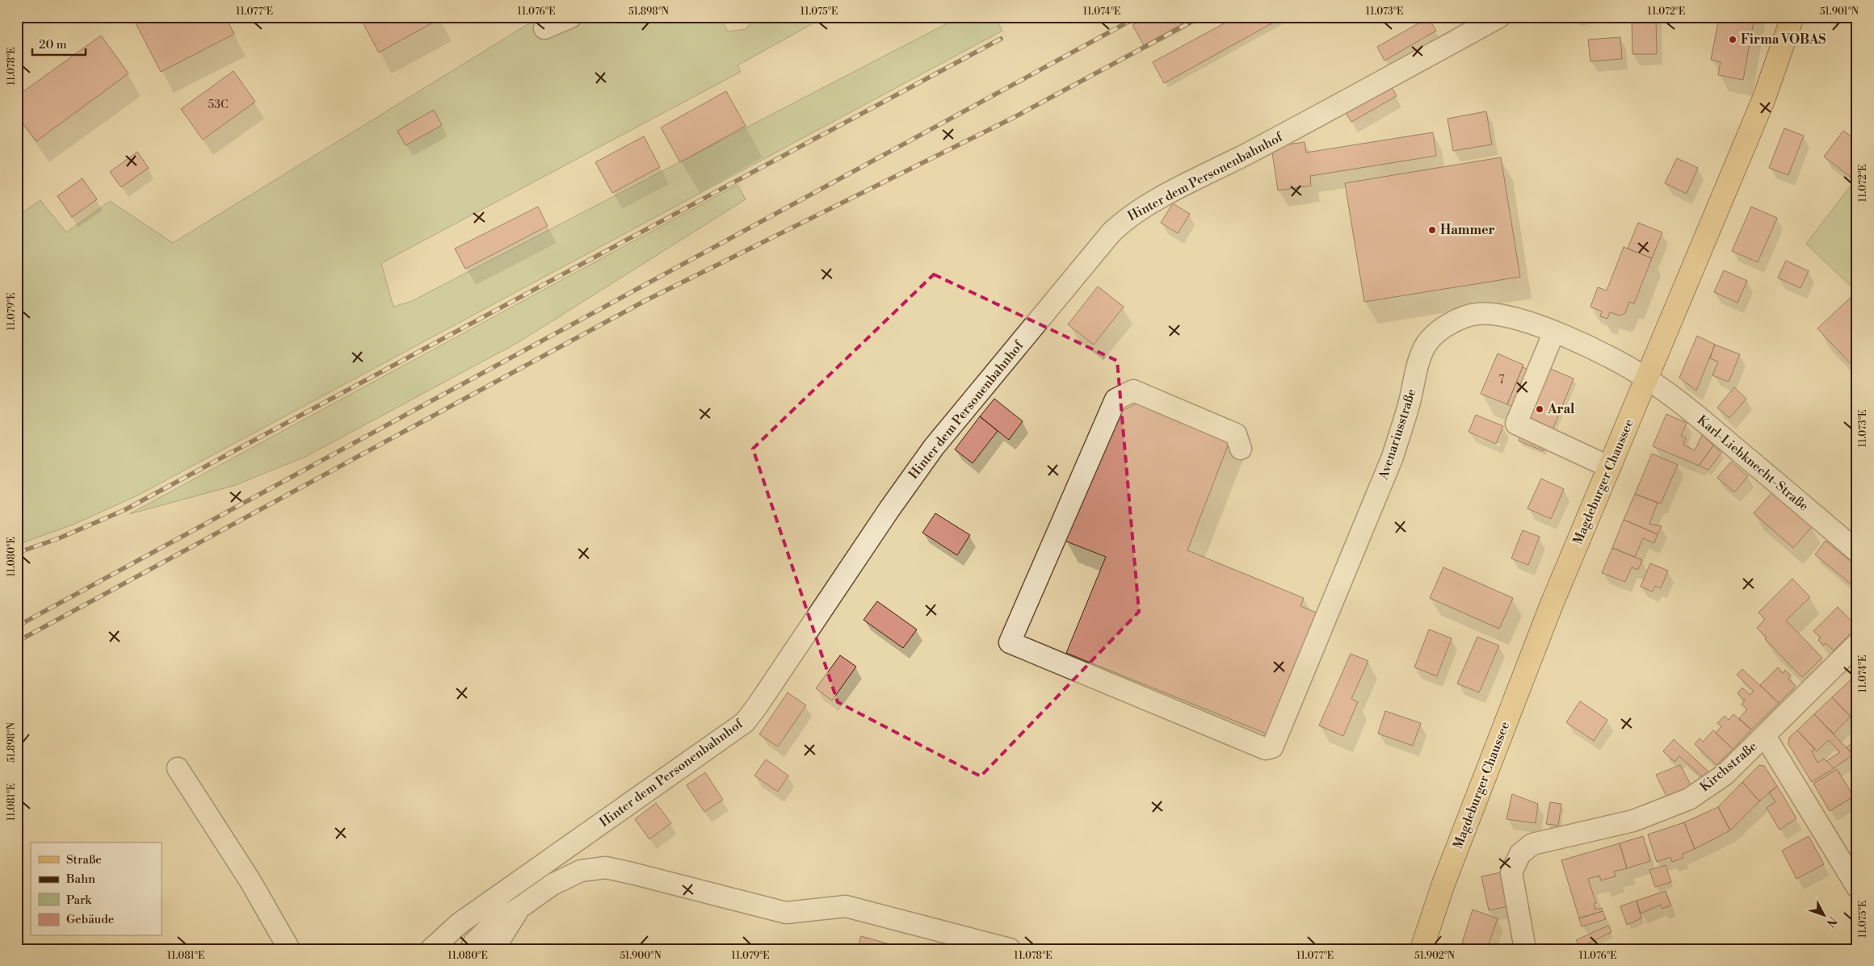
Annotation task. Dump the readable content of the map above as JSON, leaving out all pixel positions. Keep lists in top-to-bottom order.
{
  "streets": {
    "main road": ["Magdeburger Chaussee"],
    "street": [
      "Hinter dem Personenbahnhof",
      "Avenariusstraße",
      "Karl-Liebknecht-Straße",
      "Kirchstraße"
    ]
  },
  "crossings": [
    ["Avenariusstraße", "Karl-Liebknecht-Straße"],
    ["Avenariusstraße", "Magdeburger Chaussee"],
    ["Karl-Liebknecht-Straße", "Magdeburger Chaussee"]
  ],
  "places": ["Firma VOBAS", "Hammer", "Aral"],
  "house_numbers": ["53C", "7"],
  "legend": [
    "Straße",
    "Bahn",
    "Park",
    "Gebäude"
  ],
  "scale_bar": "20 m",
  "north": "bottom right",
  "coordinates": [
    "11.077°E",
    "11.076°E",
    "51.898°N",
    "11.075°E",
    "11.074°E",
    "11.073°E",
    "11.072°E",
    "51.901°N",
    "11.078°E",
    "11.079°E",
    "11.080°E",
    "11.081°E",
    "51.900°N",
    "51.902°N"
  ]
}
